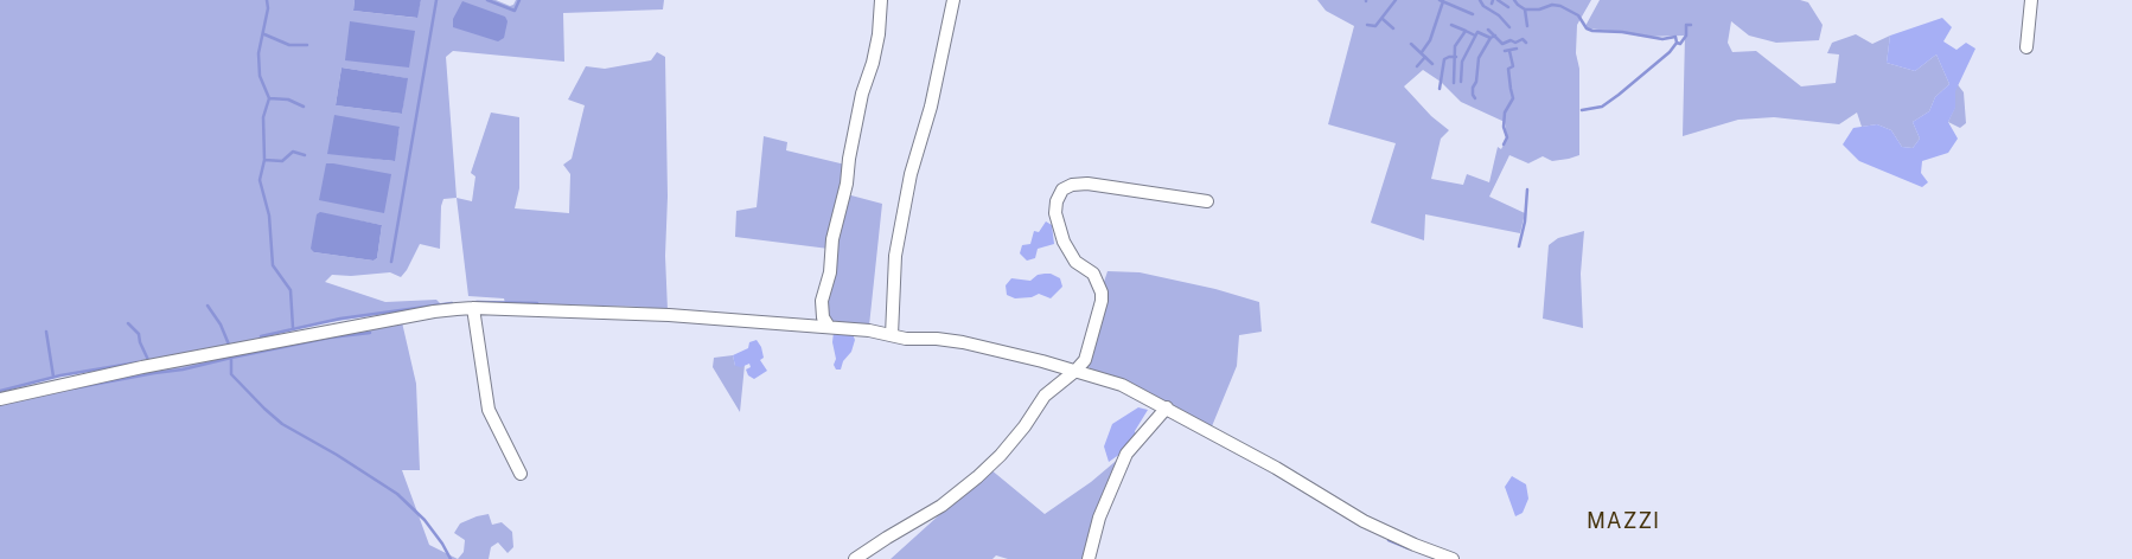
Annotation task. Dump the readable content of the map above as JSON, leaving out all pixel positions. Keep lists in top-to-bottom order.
{
  "districts": ["MAZZI"]
}
